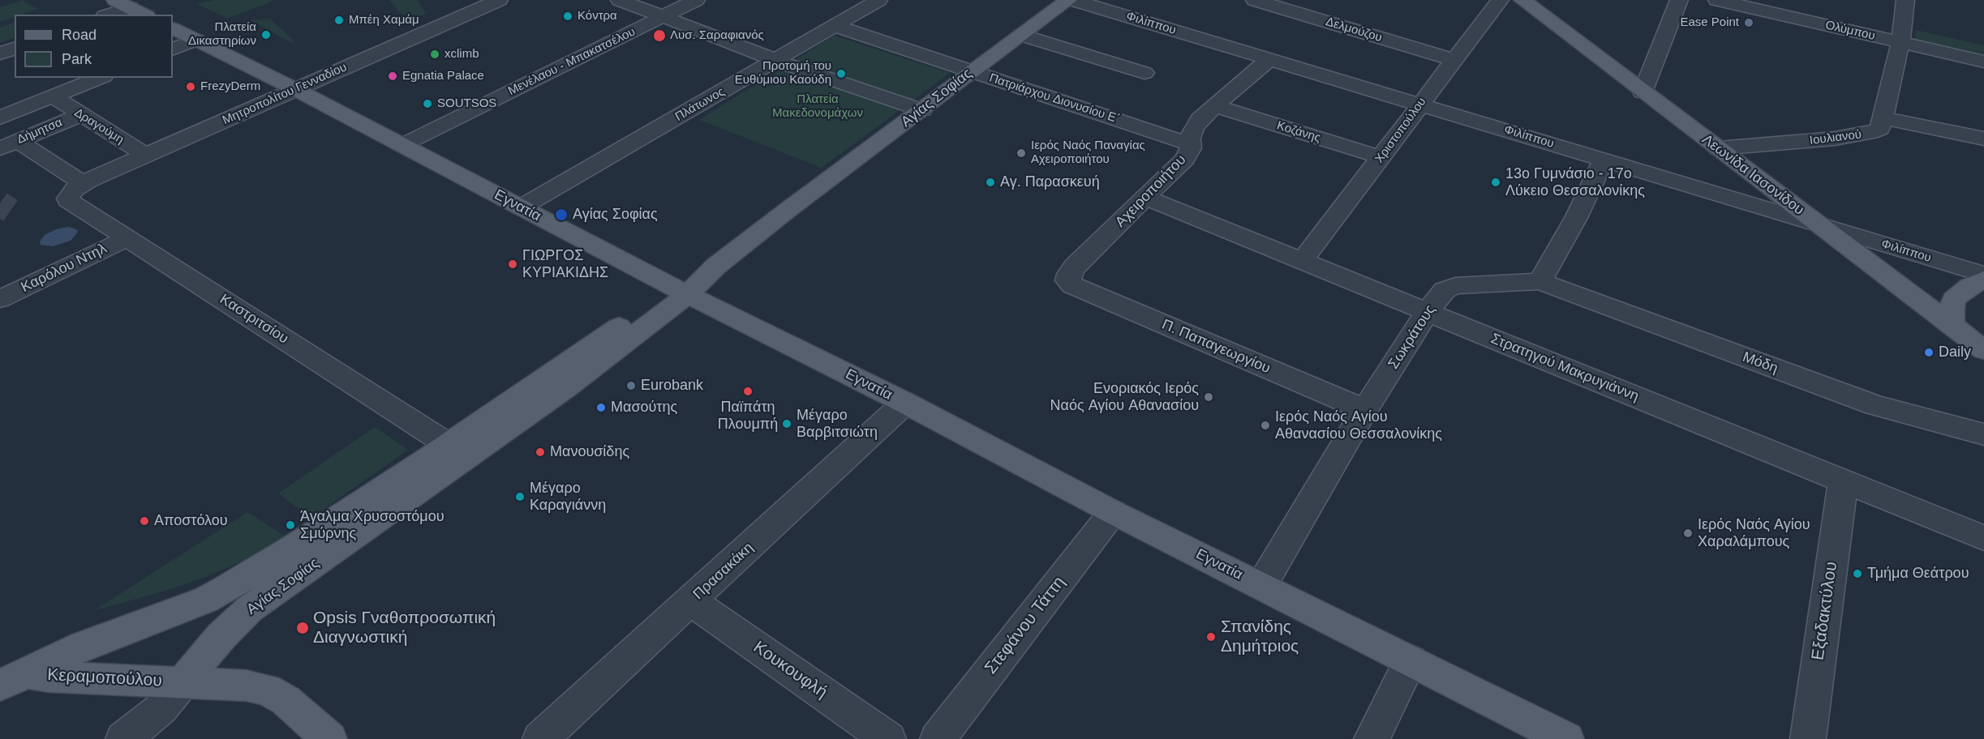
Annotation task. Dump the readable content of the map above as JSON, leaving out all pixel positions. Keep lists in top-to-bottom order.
{
  "streets": {
    "main road": [
      "Αγίας Σοφίας",
      "Λεωνίδα Ιασονίδου",
      "Εγνατία",
      "Κεραμοπούλου"
    ],
    "street": [
      "Φιλίππου",
      "Δελμούζου",
      "Ολύμπου",
      "Μενέλαου - Μπακατσέλου",
      "Μητροπολίτου Γενναδίου",
      "Πατριάρχου Διονυσίου Ε΄",
      "Πλάτωνος",
      "Δραγούμη",
      "Χριστοπούλου",
      "Δήμητσα",
      "Κοζάνης",
      "Ιουλιανού",
      "Αχειροποιήτου",
      "Καρόλου Ντηλ",
      "Καστριτσίου",
      "Σωκράτους",
      "Π. Παπαγεωργίου",
      "Μόδη",
      "Στρατηγού Μακρυγιάννη",
      "Πρασακάκη",
      "Εξαδακτύλου",
      "Στεφάνου Τάττη",
      "Κουκουφλή"
    ]
  },
  "crossings": [
    ["Φιλίππου", "Χριστοπούλου"],
    ["Φιλίππου", "Λεωνίδα Ιασονίδου"],
    ["Φιλίππου", "Αχειροποιήτου"],
    ["Δελμούζου", "Χριστοπούλου"],
    ["Μενέλαου - Μπακατσέλου", "Εγνατία"],
    ["Μητροπολίτου Γενναδίου", "Δραγούμη"],
    ["Μητροπολίτου Γενναδίου", "Εγνατία"],
    ["Μητροπολίτου Γενναδίου", "Καστριτσίου"],
    ["Αγίας Σοφίας", "Πατριάρχου Διονυσίου Ε΄"],
    ["Αγίας Σοφίας", "Εγνατία"],
    ["Αγίας Σοφίας", "Καστριτσίου"],
    ["Αγίας Σοφίας", "Κεραμοπούλου"],
    ["Πατριάρχου Διονυσίου Ε΄", "Πλάτωνος"],
    ["Πατριάρχου Διονυσίου Ε΄", "Αχειροποιήτου"],
    ["Πλάτωνος", "Εγνατία"],
    ["Δραγούμη", "Δήμητσα"],
    ["Χριστοπούλου", "Κοζάνης"],
    ["Χριστοπούλου", "Στρατηγού Μακρυγιάννη"],
    ["Κοζάνης", "Αχειροποιήτου"],
    ["Ιουλιανού", "Λεωνίδα Ιασονίδου"],
    ["Αχειροποιήτου", "Π. Παπαγεωργίου"],
    ["Αχειροποιήτου", "Στρατηγού Μακρυγιάννη"],
    ["Εγνατία", "Σωκράτους"],
    ["Εγνατία", "Πρασακάκη"],
    ["Εγνατία", "Στεφάνου Τάττη"],
    ["Καρόλου Ντηλ", "Καστριτσίου"],
    ["Σωκράτους", "Π. Παπαγεωργίου"],
    ["Σωκράτους", "Μόδη"],
    ["Σωκράτους", "Στρατηγού Μακρυγιάννη"],
    ["Στρατηγού Μακρυγιάννη", "Εξαδακτύλου"],
    ["Πρασακάκη", "Κουκουφλή"]
  ],
  "parks": ["Πλατεία Μακεδονομάχων"],
  "places": [
    "Κόντρα",
    "Μπέη Χαμάμ",
    "Ease Point",
    "Πλατεία Δικαστηρίων",
    "Λυσ. Σαραφιανός",
    "xclimb",
    "Προτομή του Ευθύμιου Καούδη",
    "Egnatia Palace",
    "FrezyDerm",
    "SOUTSOS",
    "Ιερός Ναός Παναγίας Αχειροποιήτου",
    "Αγ. Παρασκευή",
    "13ο Γυμνάσιο - 17ο Λύκειο Θεσσαλονίκης",
    "Αγίας Σοφίας",
    "ΓΙΩΡΓΟΣ ΚΥΡΙΑΚΙΔΗΣ",
    "Daily",
    "Eurobank",
    "Παϊπάτη Πλουμπή",
    "Ενοριακός Ιερός Ναός Αγίου Αθανασίου",
    "Μασούτης",
    "Μέγαρο Βαρβιτσιώτη",
    "Ιερός Ναός Αγίου Αθανασίου Θεσσαλονίκης",
    "Μανουσίδης",
    "Μέγαρο Καραγιάννη",
    "Αποστόλου",
    "Άγαλμα Χρυσοστόμου Σμύρνης",
    "Ιερός Ναός Αγίου Χαραλάμπους",
    "Τμήμα Θεάτρου",
    "Opsis Γναθοπροσωπική Διαγνωστική",
    "Σπανίδης Δημήτριος"
  ],
  "legend": ["Road", "Park"]
}
